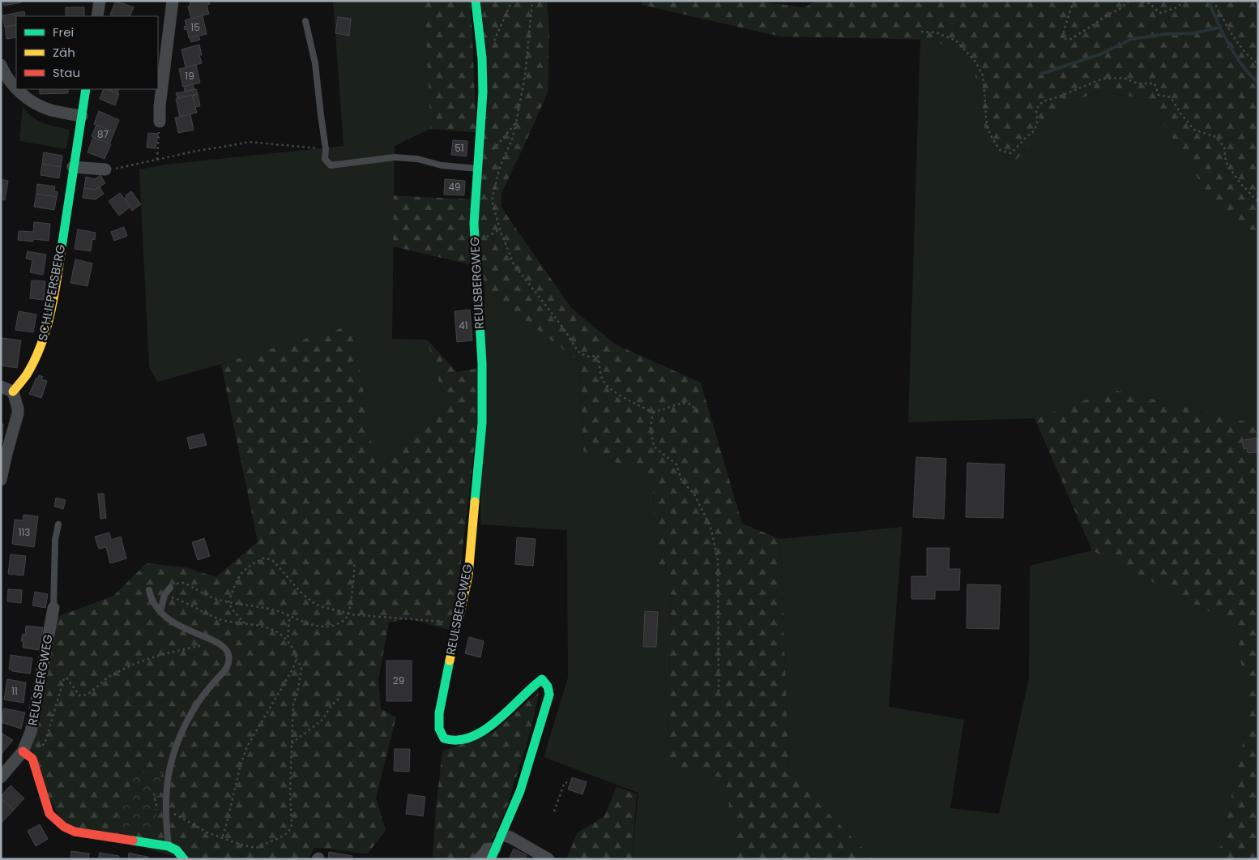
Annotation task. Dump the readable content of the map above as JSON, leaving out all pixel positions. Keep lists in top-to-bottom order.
{
  "streets": {
    "street": ["REULSBERGWEG", "SCHLIEPERSBERG"]
  },
  "house_numbers": [
    "15",
    "19",
    "87",
    "51",
    "49",
    "41",
    "113",
    "29",
    "11"
  ],
  "legend": ["Frei", "Zäh", "Stau"]
}
